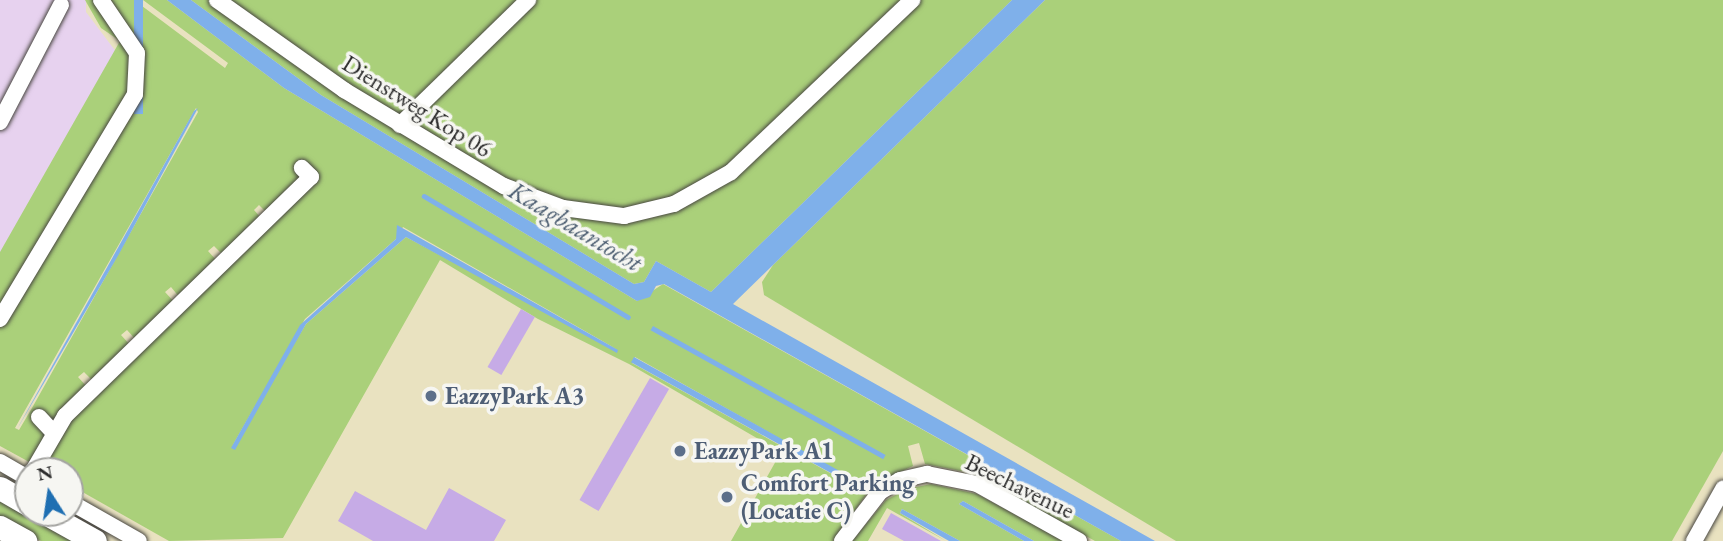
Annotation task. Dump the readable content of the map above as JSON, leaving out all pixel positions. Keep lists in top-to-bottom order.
{
  "streets": {
    "street": ["Dienstweg Kop 06", "Beechavenue"]
  },
  "water": ["Kaagbaantocht"],
  "places": ["EazzyPark A3", "EazzyPark A1", "Comfort Parking (Locatie C)"],
  "north": "top"
}
